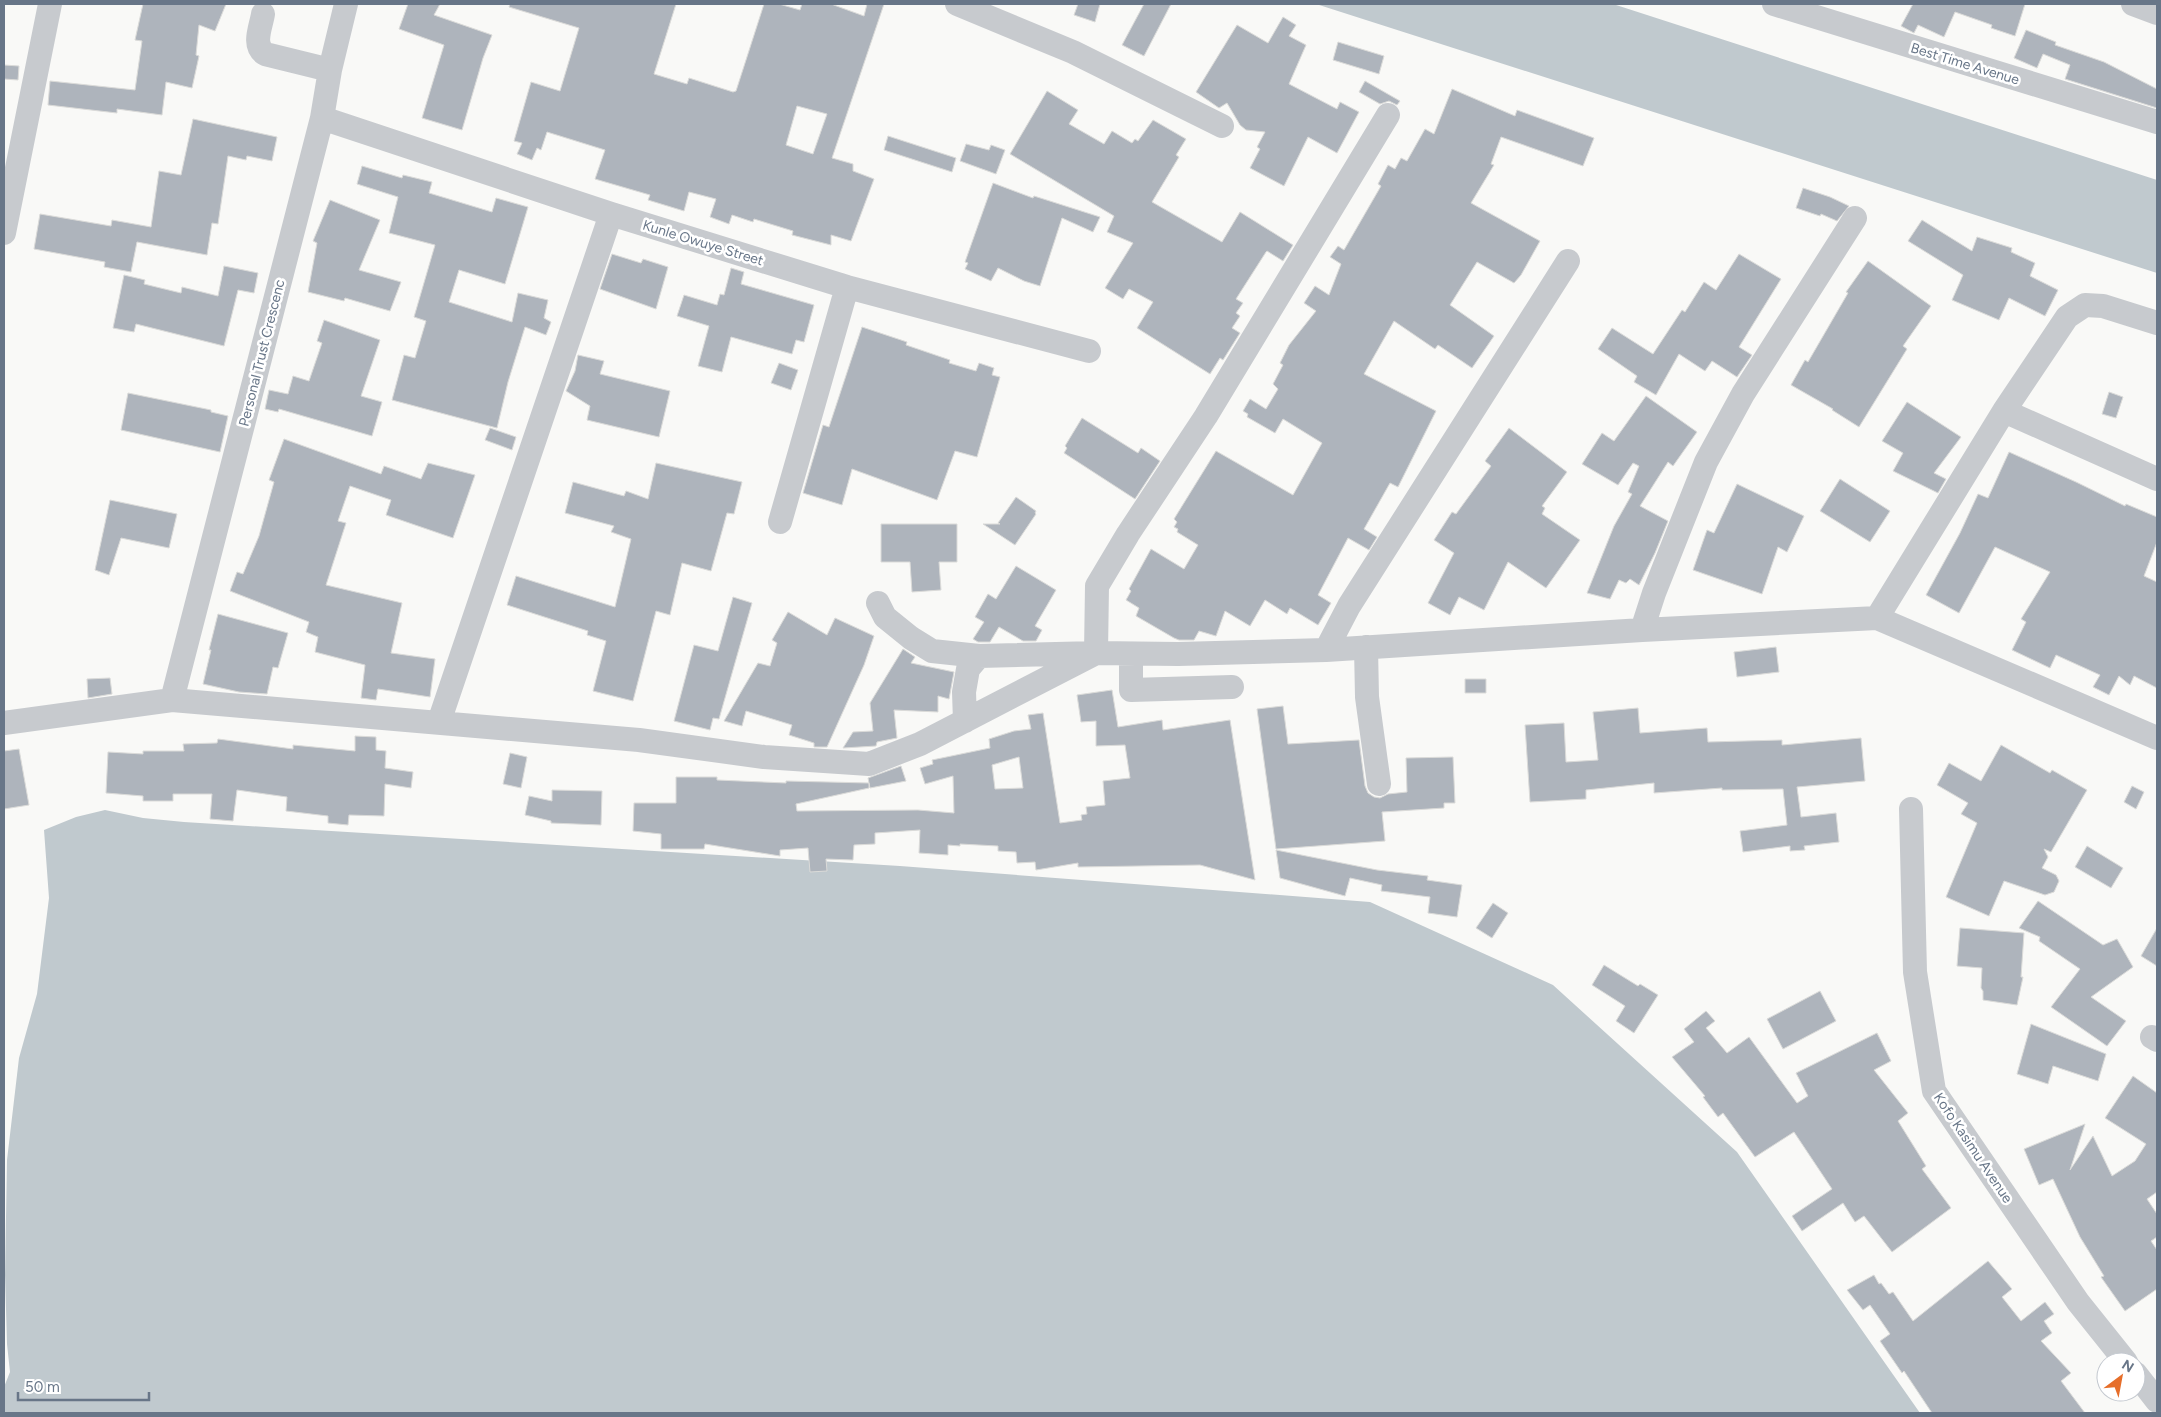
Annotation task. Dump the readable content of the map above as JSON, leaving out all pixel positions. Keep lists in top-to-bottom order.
{
  "streets": {
    "street": [
      "Best Time Avenue",
      "Kunle Owuye Street",
      "Personal Trust Crescenc",
      "Kofo Kasimu Avenue"
    ]
  },
  "crossings": [
    ["Kunle Owuye Street", "Personal Trust Crescenc"]
  ],
  "scale_bar": "50 m",
  "north": "top right"
}
